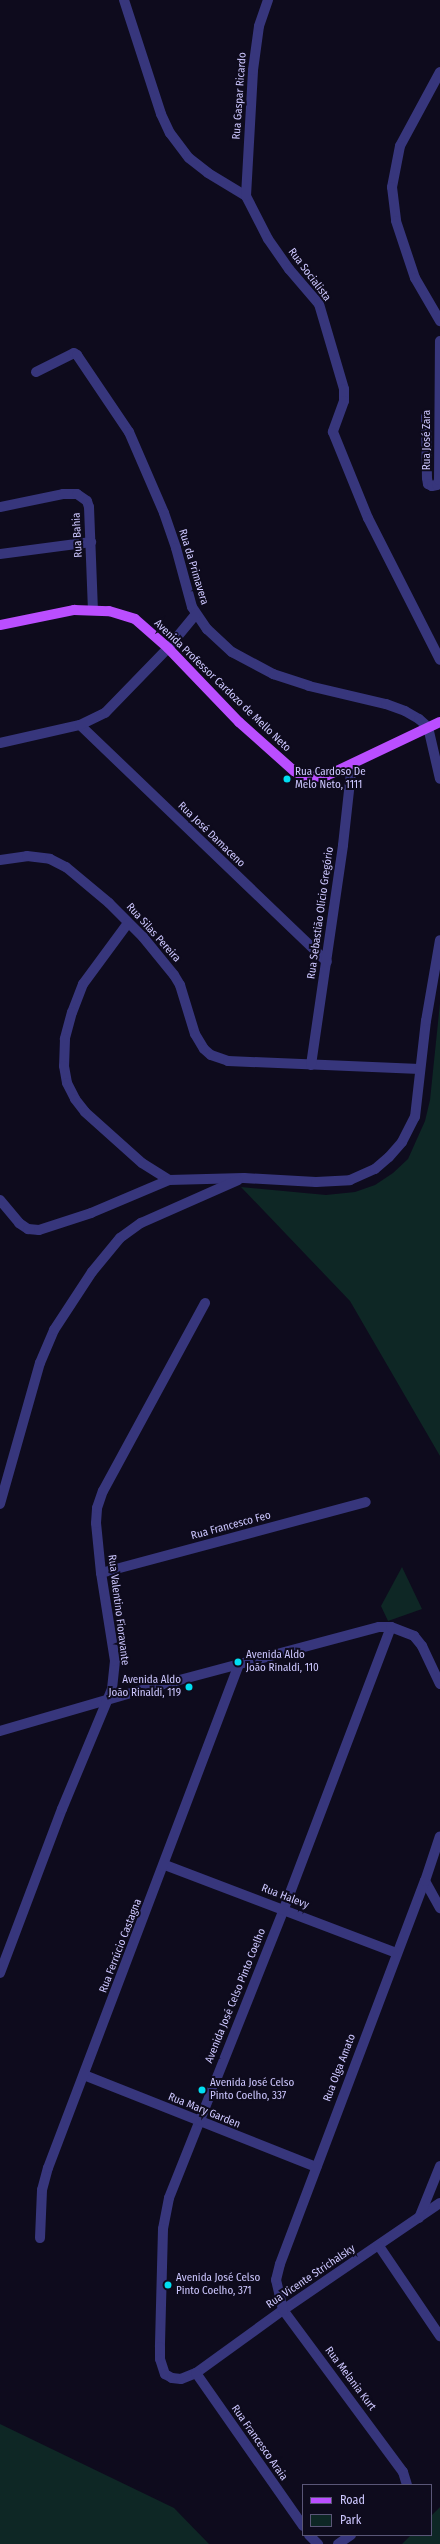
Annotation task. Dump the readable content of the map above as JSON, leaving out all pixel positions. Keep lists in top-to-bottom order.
{
  "streets": {
    "main road": ["Avenida Professor Cardozo de Mello Neto"],
    "street": [
      "Rua Gaspar Ricardo",
      "Rua Socialista",
      "Rua José Zara",
      "Rua Bahia",
      "Rua da Primavera",
      "Rua José Damaceno",
      "Rua Sebastião Olício Gregório",
      "Rua Silas Pereira",
      "Rua Francesco Feo",
      "Rua Valentino Fioravante",
      "Rua Halevy",
      "Rua Ferrúcio Castagna",
      "Avenida José Celso Pinto Coelho",
      "Rua Olga Amato",
      "Rua Mary Garden",
      "Rua Vicente Strichalsky",
      "Rua Melania Kurt",
      "Rua Francesco Araia"
    ]
  },
  "crossings": [
    ["Rua Gaspar Ricardo", "Rua Socialista"],
    ["Rua Bahia", "Avenida Professor Cardozo de Mello Neto"],
    ["Rua da Primavera", "Avenida Professor Cardozo de Mello Neto"],
    ["Avenida Professor Cardozo de Mello Neto", "Rua Sebastião Olício Gregório"],
    ["Rua José Damaceno", "Rua Sebastião Olício Gregório"],
    ["Rua Sebastião Olício Gregório", "Rua Silas Pereira"],
    ["Rua Francesco Feo", "Rua Valentino Fioravante"],
    ["Rua Halevy", "Rua Ferrúcio Castagna"],
    ["Rua Halevy", "Avenida José Celso Pinto Coelho"],
    ["Rua Halevy", "Rua Olga Amato"],
    ["Rua Ferrúcio Castagna", "Rua Mary Garden"],
    ["Avenida José Celso Pinto Coelho", "Rua Mary Garden"],
    ["Avenida José Celso Pinto Coelho", "Rua Vicente Strichalsky"],
    ["Avenida José Celso Pinto Coelho", "Rua Francesco Araia"],
    ["Rua Olga Amato", "Rua Mary Garden"],
    ["Rua Olga Amato", "Rua Vicente Strichalsky"],
    ["Rua Olga Amato", "Rua Melania Kurt"],
    ["Rua Vicente Strichalsky", "Rua Melania Kurt"],
    ["Rua Vicente Strichalsky", "Rua Francesco Araia"]
  ],
  "places": [
    "Rua Cardoso De Melo Neto, 1111",
    "Avenida Aldo João Rinaldi, 110",
    "Avenida Aldo João Rinaldi, 119",
    "Avenida José Celso Pinto Coelho, 337",
    "Avenida José Celso Pinto Coelho, 371"
  ],
  "legend": ["Road", "Park"]
}
